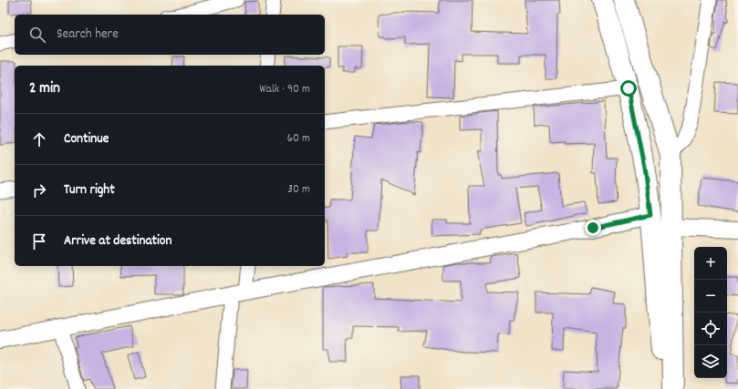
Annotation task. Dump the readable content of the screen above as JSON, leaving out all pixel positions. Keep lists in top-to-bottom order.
{
  "page": {
    "search": "Search here",
    "heading": ["2 min", "Walk · 90 m"],
    "list": [
      ["Continue", "60 m"],
      ["Turn right", "30 m"],
      "Arrive at destination"
    ],
    "map_buttons": ["+", "−"]
  }
}
